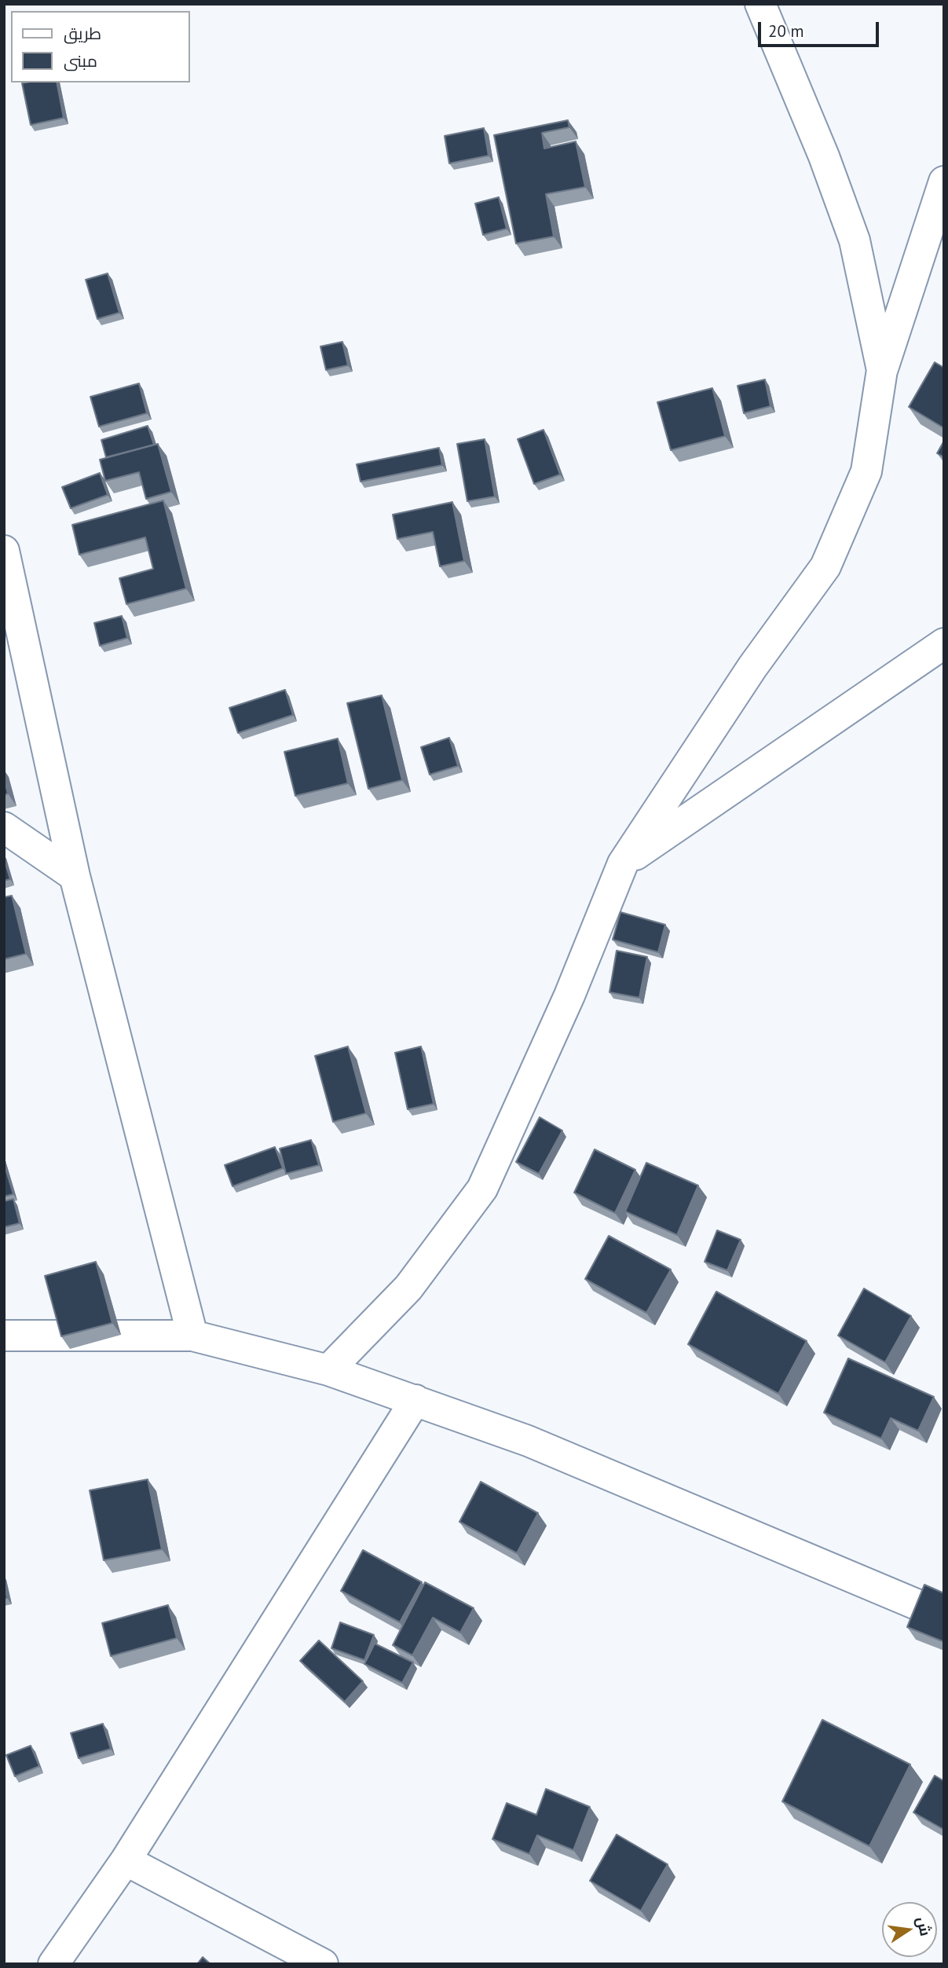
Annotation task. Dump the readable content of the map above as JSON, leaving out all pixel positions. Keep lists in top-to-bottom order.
{
  "legend": ["طريق", "مبنى"],
  "scale_bar": "20 m",
  "north": "right"
}
